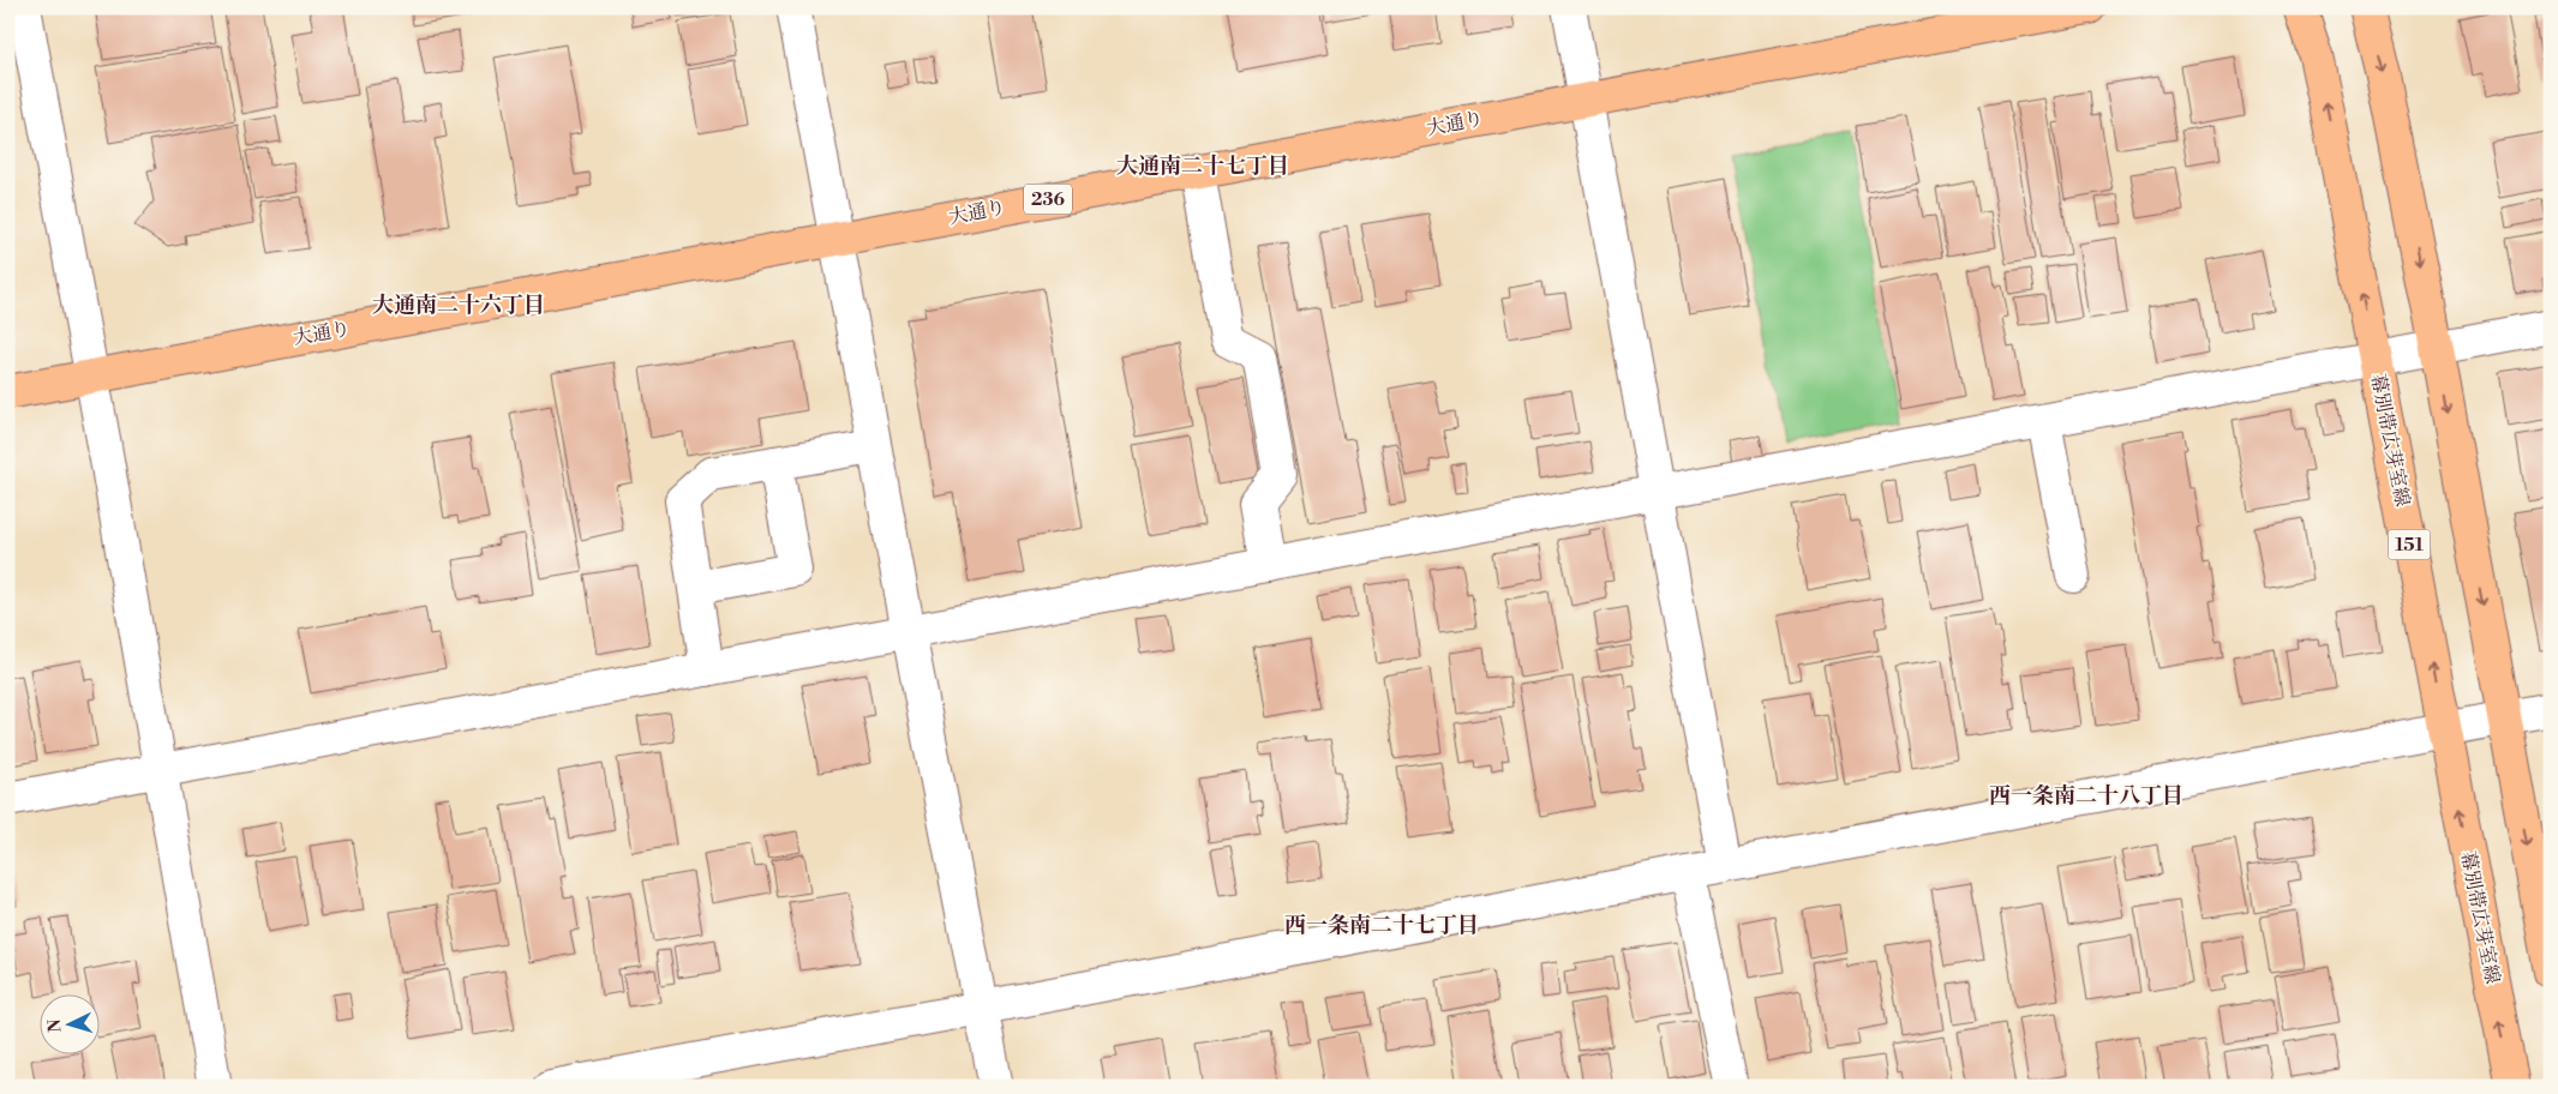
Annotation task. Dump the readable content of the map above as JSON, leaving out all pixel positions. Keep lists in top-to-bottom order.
{
  "streets": {
    "main road": [
      "大通り",
      "236",
      "幕別帯広芽室線",
      "151"
    ]
  },
  "districts": [
    "大通南二十七丁目",
    "大通南二十六丁目",
    "西一条南二十八丁目",
    "西一条南二十七丁目"
  ],
  "north": "left"
}
